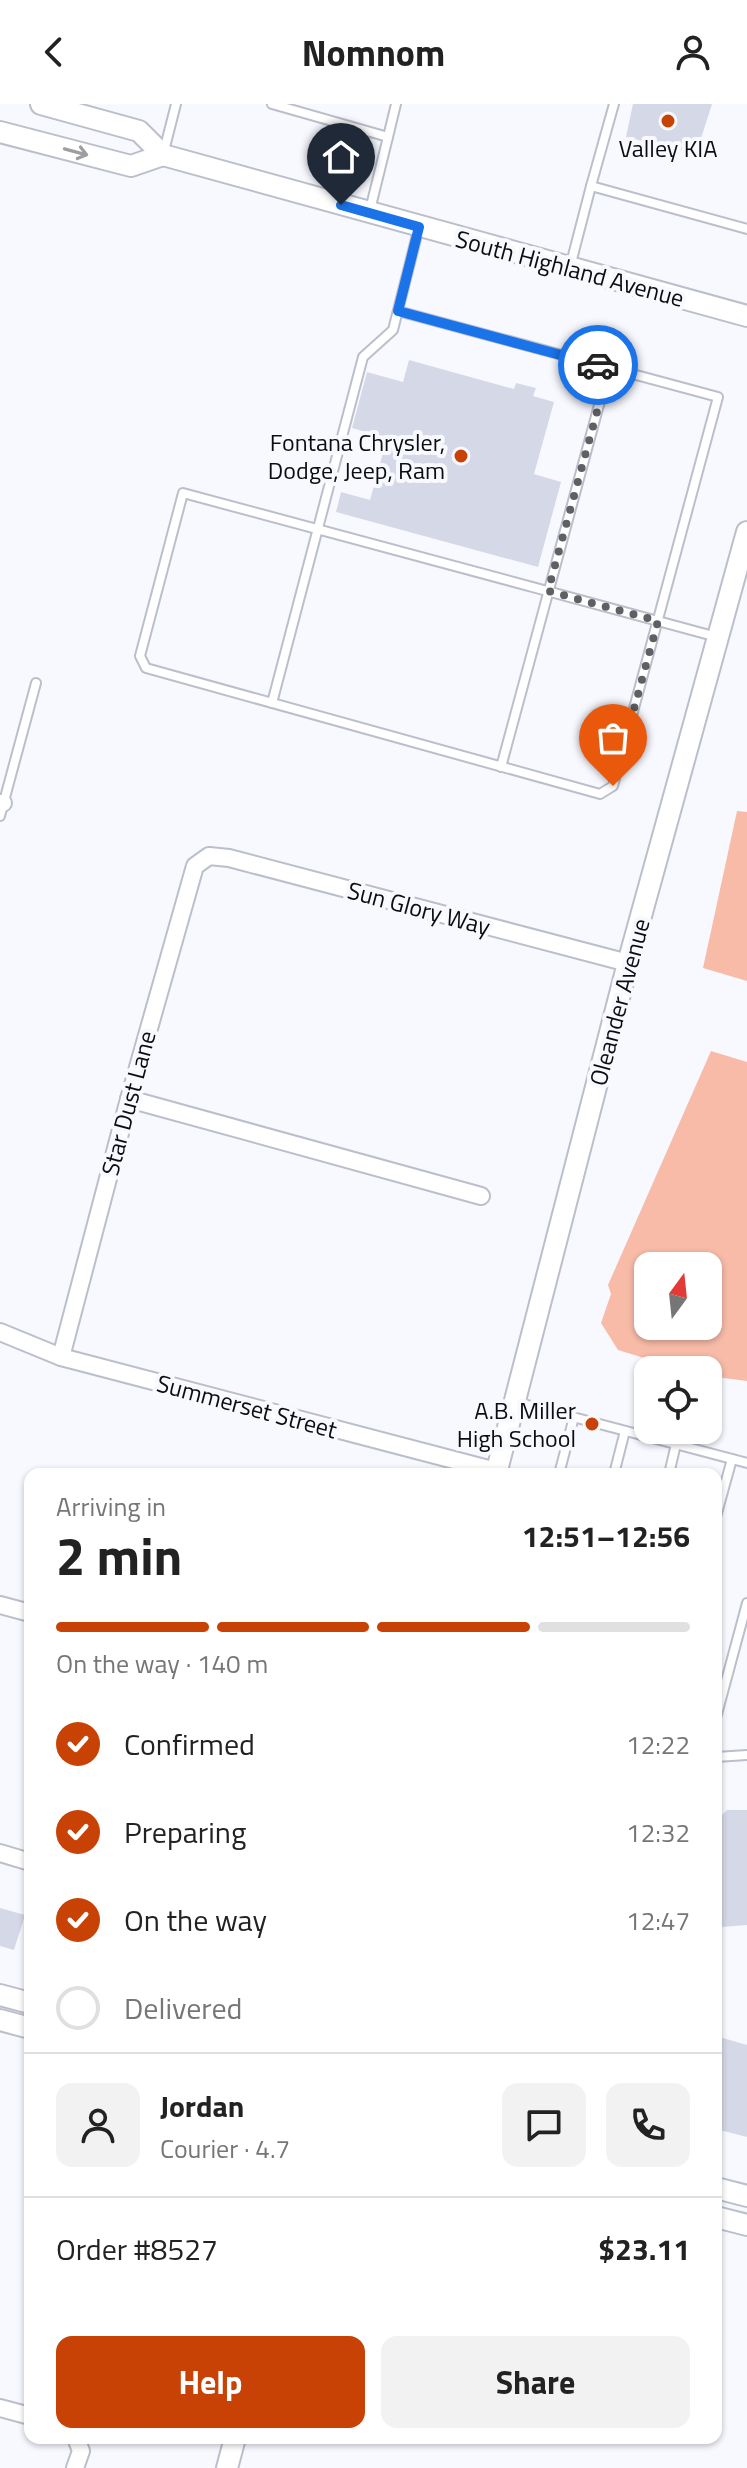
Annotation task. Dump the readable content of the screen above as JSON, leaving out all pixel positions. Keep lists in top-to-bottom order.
{
  "streets": {
    "street": [
      "South Highland Avenue",
      "Sun Glory Way",
      "Oleander Avenue",
      "Star Dust Lane",
      "Summerset Street"
    ]
  },
  "crossings": [
    ["Sun Glory Way", "Oleander Avenue"],
    ["Sun Glory Way", "Star Dust Lane"],
    ["Star Dust Lane", "Summerset Street"]
  ],
  "places": ["Valley KIA", "Fontana Chrysler, Dodge, Jeep, Ram", "A.B. Miller High School"],
  "north": "top",
  "page": {
    "header": "Nomnom",
    "heading": ["2 min", "Arriving in", "12:51–12:56"],
    "panel": [
      "Jordan",
      "Courier · 4.7",
      "Order #8527",
      "$23.11"
    ],
    "bar": "On the way · 140 m",
    "list": [
      ["Confirmed", "12:22"],
      ["Preparing", "12:32"],
      ["On the way", "12:47"],
      "Delivered"
    ],
    "buttons": ["Help", "Share"]
  }
}
